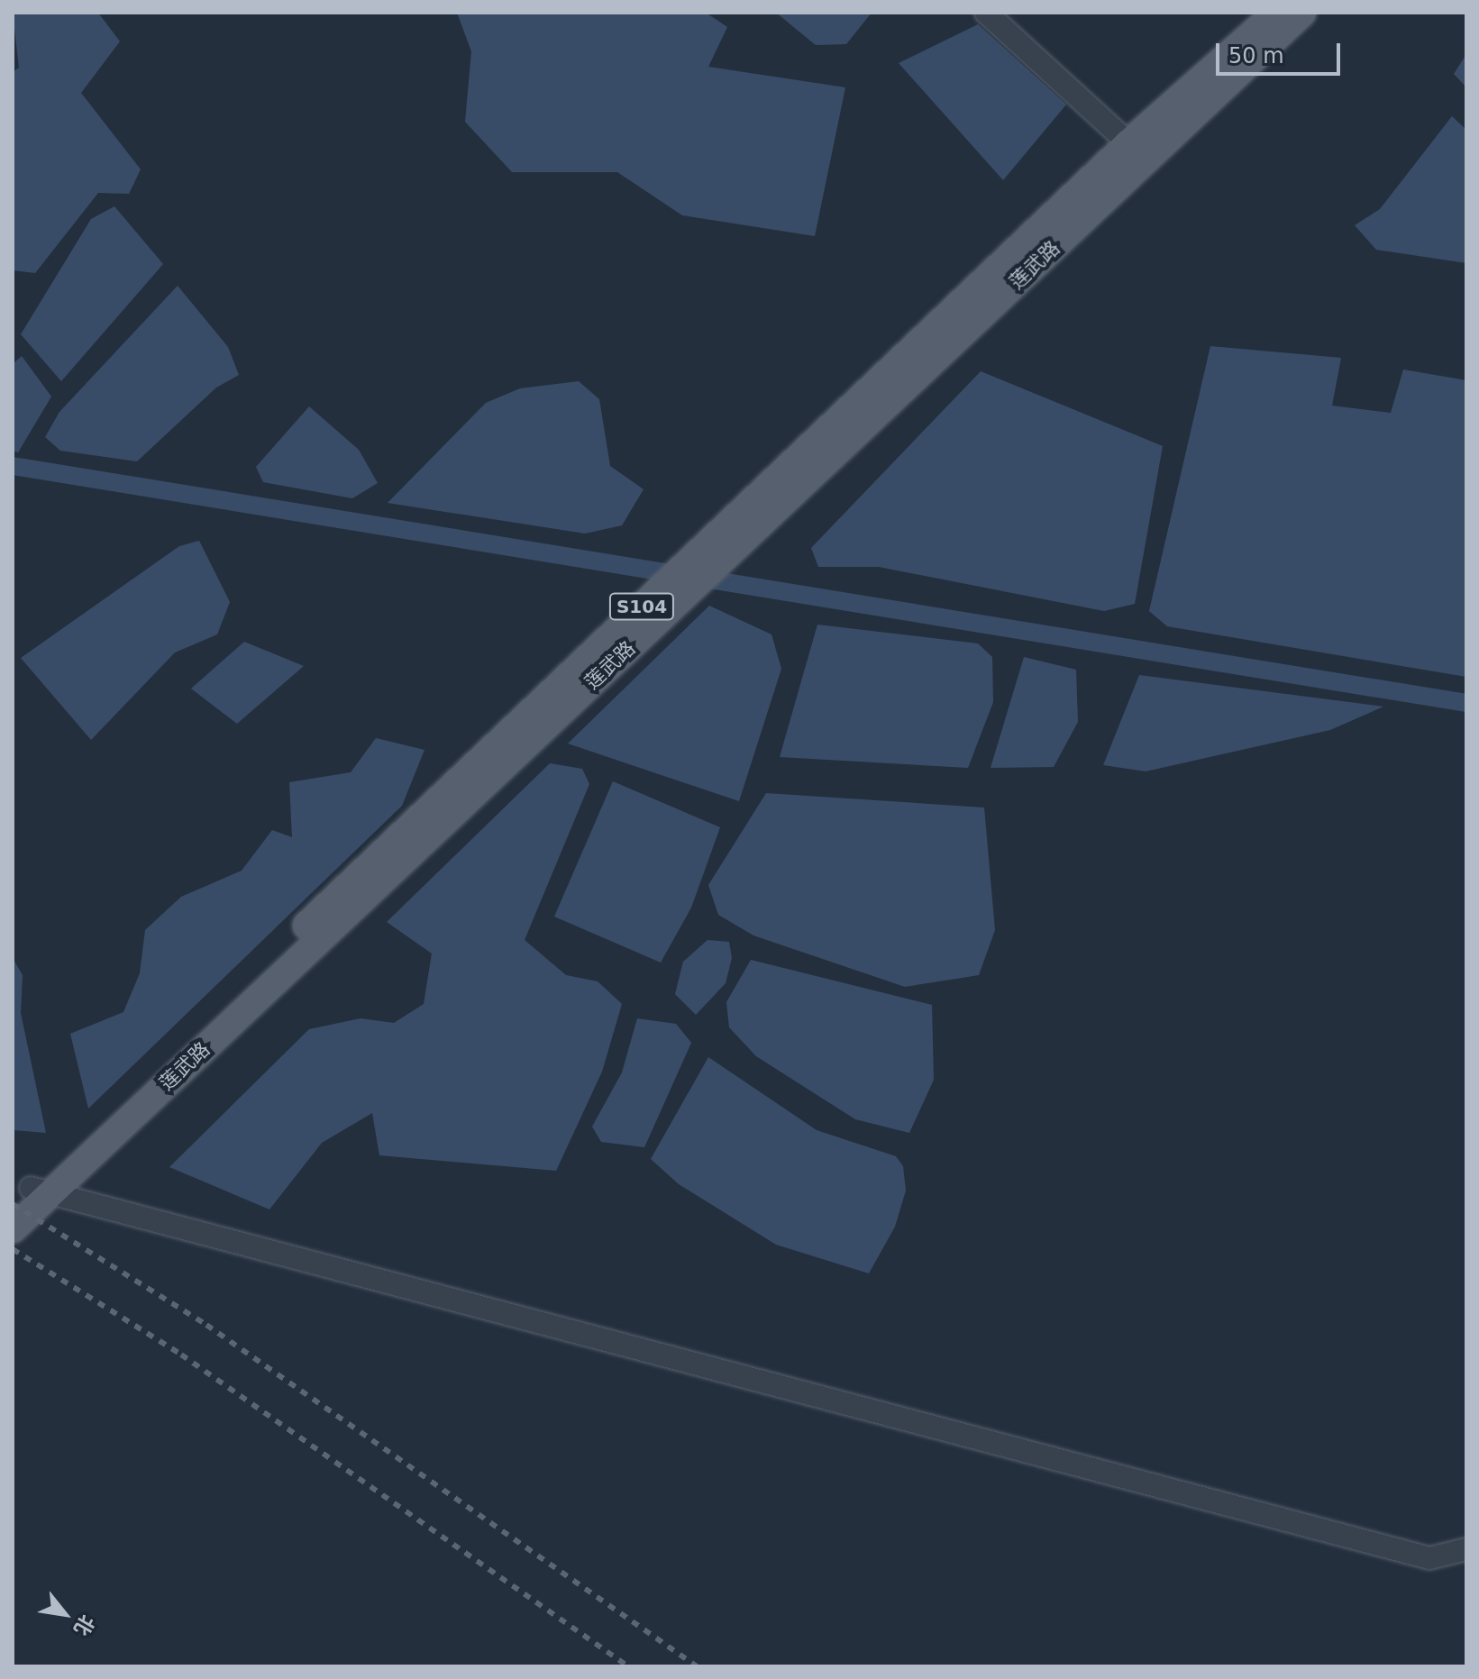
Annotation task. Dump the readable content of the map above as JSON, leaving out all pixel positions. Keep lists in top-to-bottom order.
{
  "streets": {
    "main road": ["莲武路", "S104"]
  },
  "scale_bar": "50 m",
  "north": "bottom right"
}
